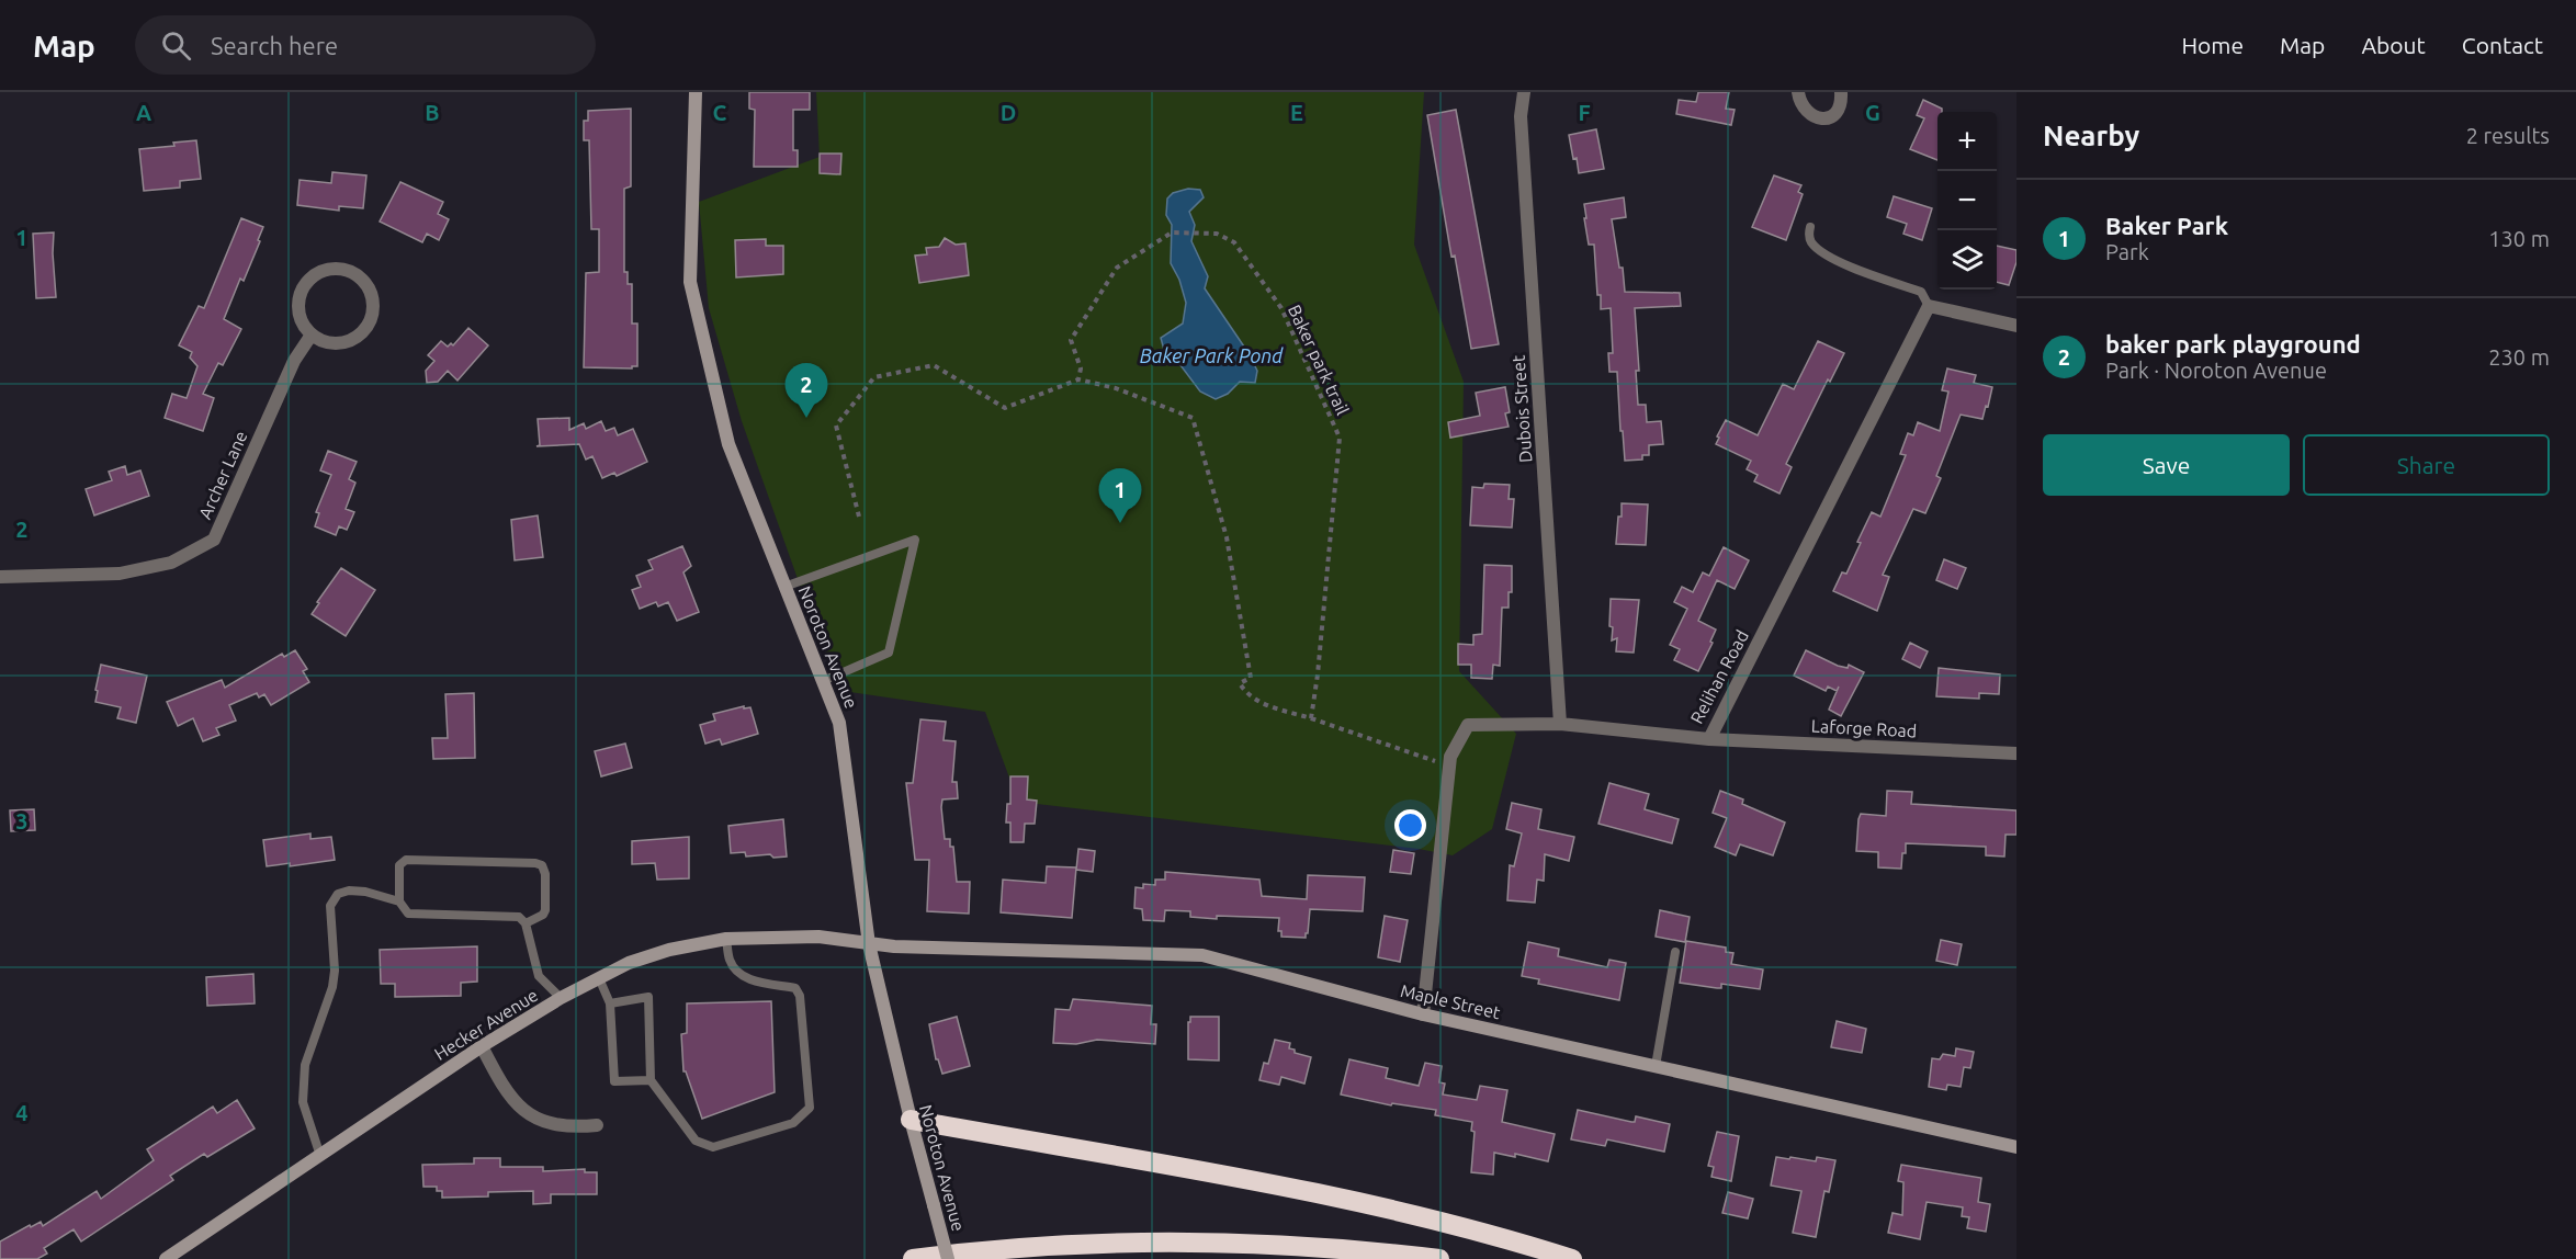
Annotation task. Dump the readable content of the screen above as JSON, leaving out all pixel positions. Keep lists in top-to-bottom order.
{
  "streets": {
    "main road": ["Noroton Avenue", "Maple Street", "Hecker Avenue"],
    "street": [
      "Dubois Street",
      "Archer Lane",
      "Relihan Road",
      "Laforge Road"
    ],
    "path": ["Baker park trail"]
  },
  "crossings": [
    ["Dubois Street", "Relihan Road"],
    ["Noroton Avenue", "Maple Street"],
    ["Noroton Avenue", "Hecker Avenue"],
    ["Relihan Road", "Laforge Road"],
    ["Relihan Road", "Maple Street"],
    ["Maple Street", "Hecker Avenue"]
  ],
  "water": ["Baker Park Pond"],
  "page": {
    "header": "Map",
    "search": "Search here",
    "nav": [
      "Home",
      "Map",
      "About",
      "Contact"
    ],
    "heading": ["Nearby", "2 results"],
    "map_buttons": ["+", "−"],
    "list": [
      {
        "mark": "1",
        "name": "Baker Park",
        "note": "Park",
        "value": "130 m"
      },
      {
        "mark": "2",
        "name": "baker park playground",
        "note": "Park · Noroton Avenue",
        "value": "230 m"
      }
    ],
    "pins": ["2", "1"],
    "buttons": ["Save", "Share"]
  },
  "grid": {
    "columns": [
      "A",
      "B",
      "C",
      "D",
      "E",
      "F",
      "G"
    ],
    "rows": [
      "1",
      "2",
      "3",
      "4"
    ]
  }
}
